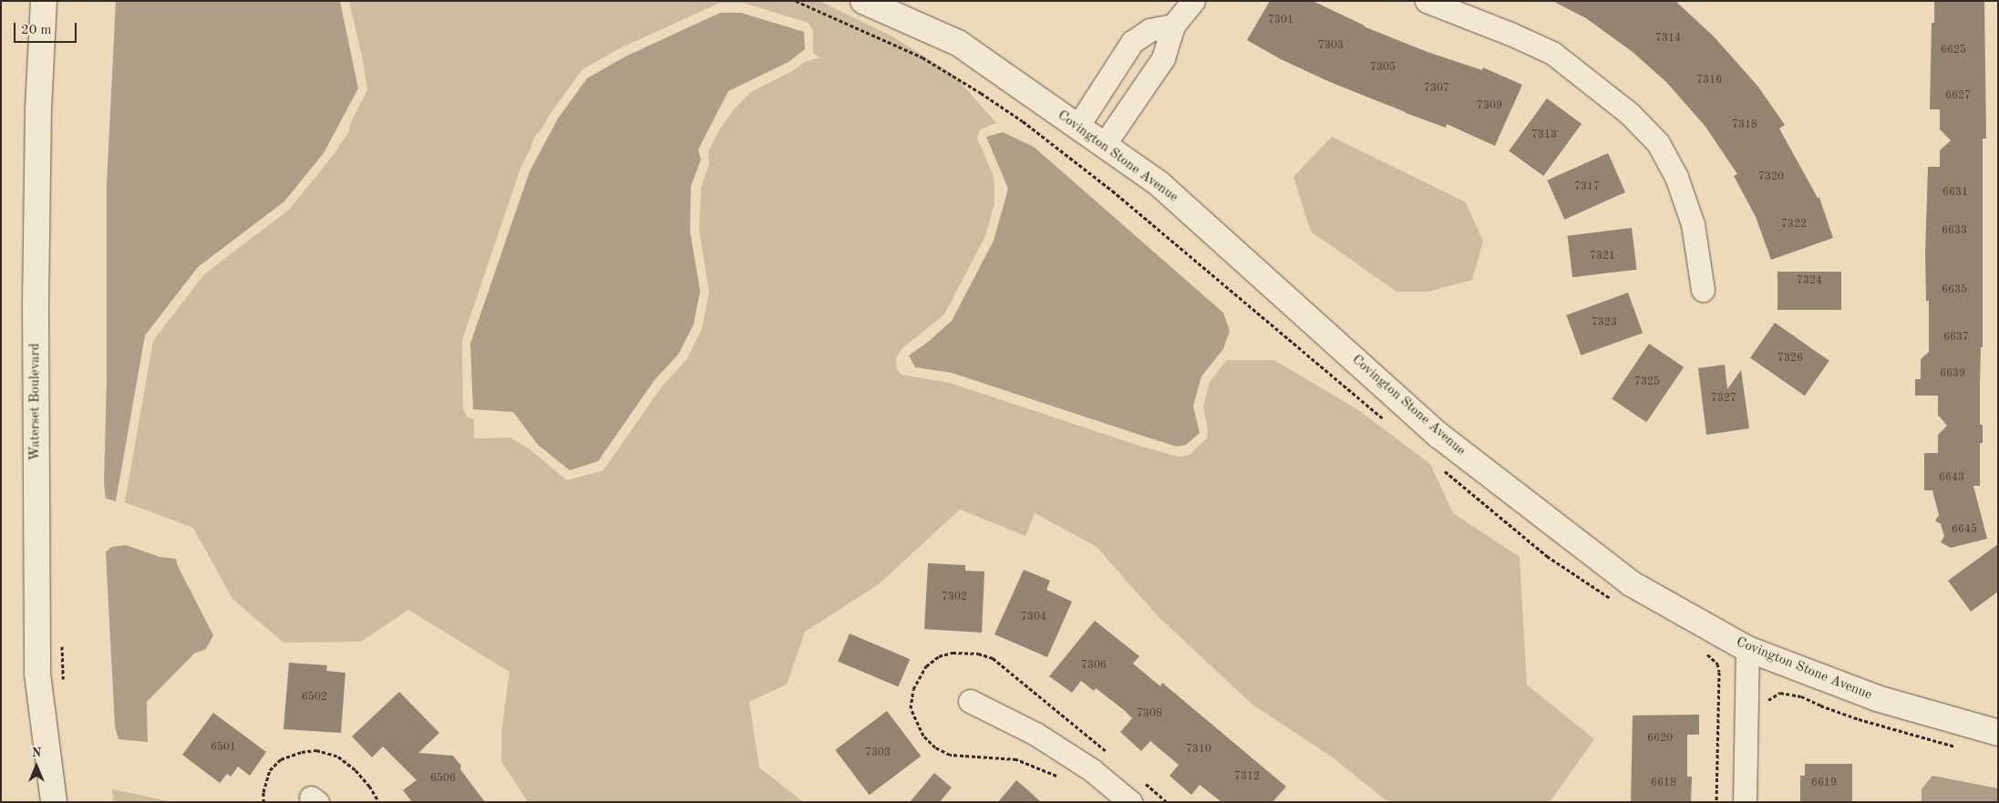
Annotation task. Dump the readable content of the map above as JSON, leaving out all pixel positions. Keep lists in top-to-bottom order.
{
  "streets": {
    "street": ["Covington Stone Avenue", "Waterset Boulevard"]
  },
  "house_numbers": [
    "7301",
    "7314",
    "7303",
    "6625",
    "7305",
    "7316",
    "7307",
    "6627",
    "7309",
    "7318",
    "7313",
    "7320",
    "7317",
    "6631",
    "7322",
    "6633",
    "7321",
    "7324",
    "6635",
    "7323",
    "6637",
    "7326",
    "6639",
    "7325",
    "7327",
    "6643",
    "6645",
    "7302",
    "7304",
    "7306",
    "6502",
    "7308",
    "6620",
    "6501",
    "7310",
    "7303",
    "7312",
    "6506",
    "6618",
    "6619"
  ],
  "scale_bar": "20 m",
  "north": "top"
}
